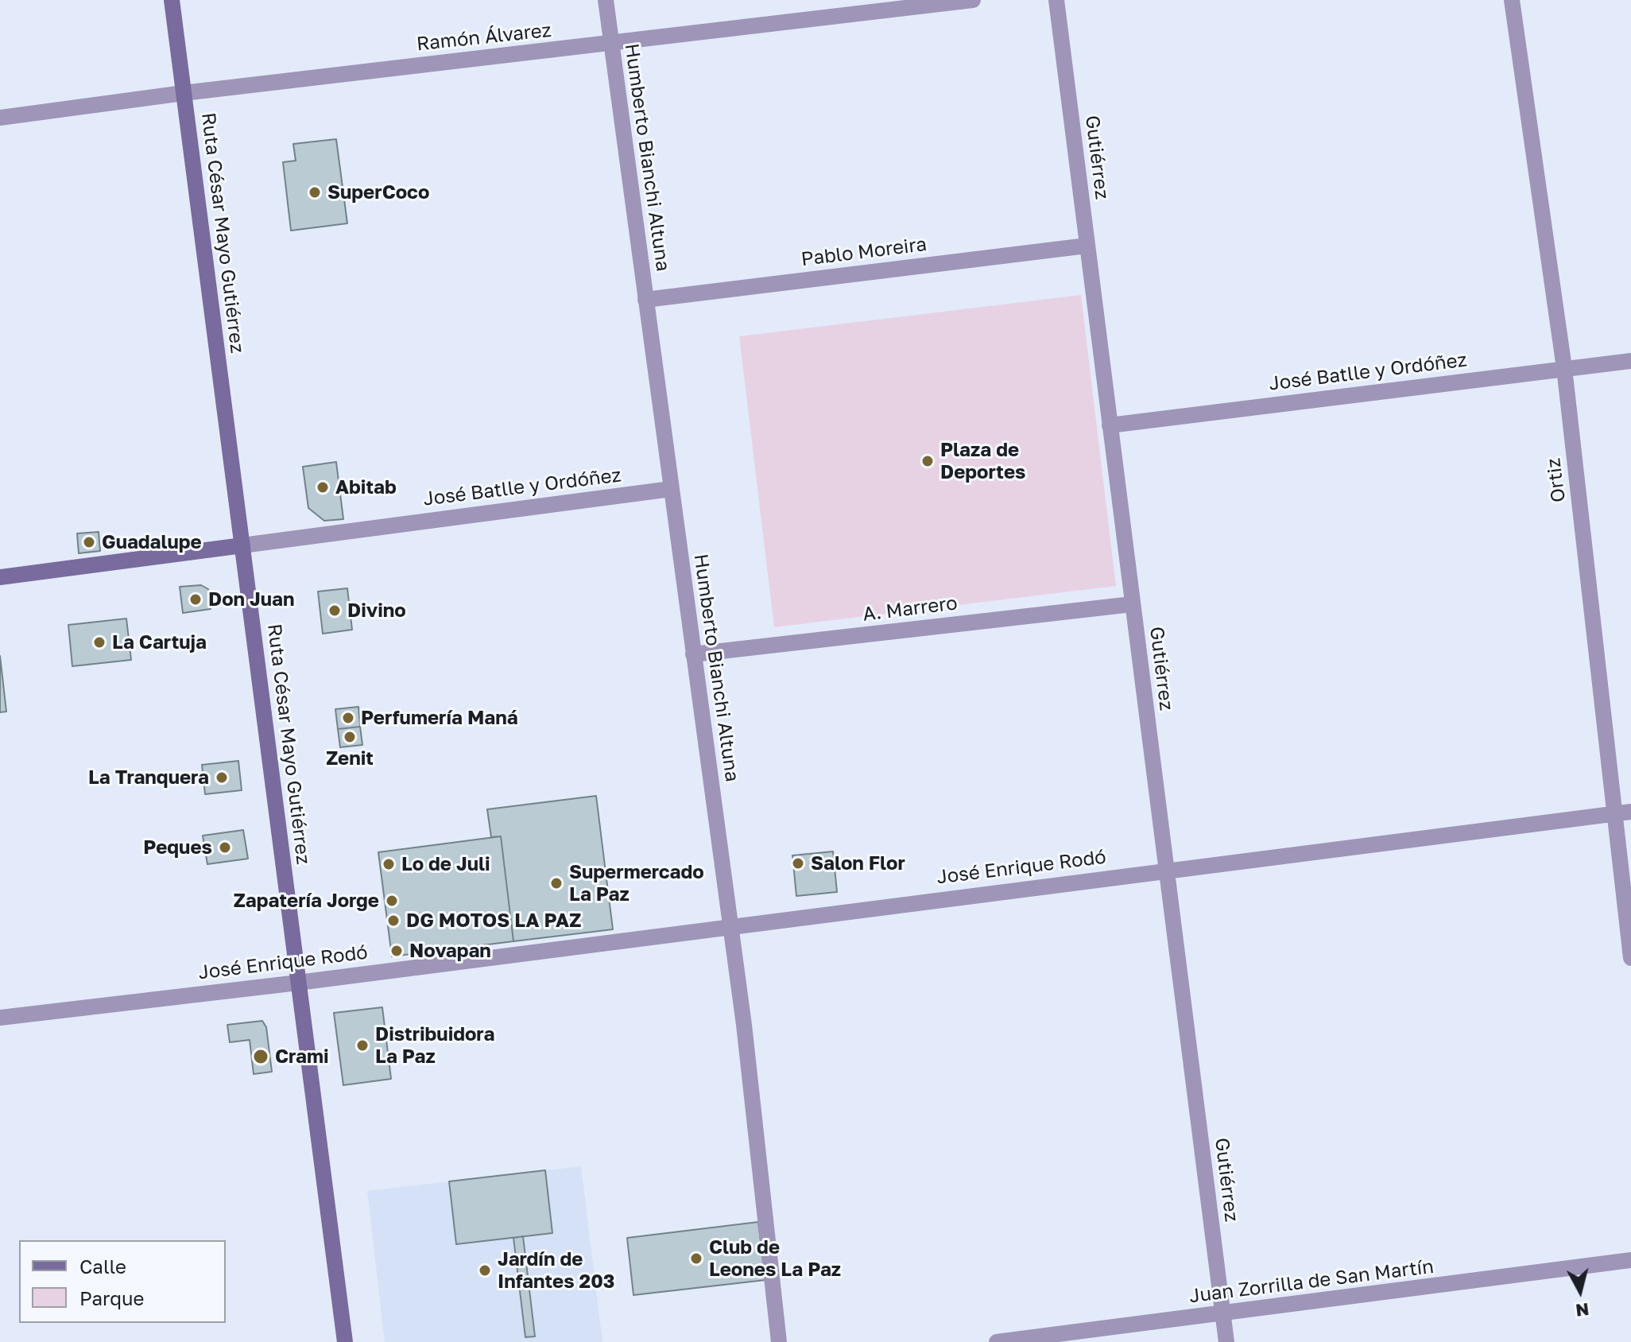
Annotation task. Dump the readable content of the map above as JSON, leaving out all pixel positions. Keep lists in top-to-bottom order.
{
  "streets": {
    "street": [
      "Ramón Álvarez",
      "Humberto Bianchi Altuna",
      "Gutiérrez",
      "Ruta César Mayo Gutiérrez",
      "Pablo Moreira",
      "José Batlle y Ordóñez",
      "Ortiz",
      "A. Marrero",
      "José Enrique Rodó",
      "Juan Zorrilla de San Martín"
    ]
  },
  "crossings": [
    ["Ramón Álvarez", "Humberto Bianchi Altuna"],
    ["Ramón Álvarez", "Ruta César Mayo Gutiérrez"],
    ["Humberto Bianchi Altuna", "Pablo Moreira"],
    ["Humberto Bianchi Altuna", "José Batlle y Ordóñez"],
    ["Humberto Bianchi Altuna", "A. Marrero"],
    ["Humberto Bianchi Altuna", "José Enrique Rodó"],
    ["Gutiérrez", "Pablo Moreira"],
    ["Gutiérrez", "José Batlle y Ordóñez"],
    ["Gutiérrez", "A. Marrero"],
    ["Gutiérrez", "José Enrique Rodó"],
    ["Gutiérrez", "Juan Zorrilla de San Martín"],
    ["Ruta César Mayo Gutiérrez", "José Batlle y Ordóñez"],
    ["Ruta César Mayo Gutiérrez", "José Enrique Rodó"],
    ["José Batlle y Ordóñez", "Ortiz"],
    ["Ortiz", "José Enrique Rodó"]
  ],
  "places": [
    "SuperCoco",
    "Plaza de Deportes",
    "Abitab",
    "Guadalupe",
    "Don Juan",
    "Divino",
    "La Cartuja",
    "Perfumería Maná",
    "Zenit",
    "La Tranquera",
    "Peques",
    "Salon Flor",
    "Lo de Juli",
    "Supermercado La Paz",
    "Zapatería Jorge",
    "DG MOTOS LA PAZ",
    "Novapan",
    "Distribuidora La Paz",
    "Crami",
    "Club de Leones La Paz",
    "Jardín de Infantes 203"
  ],
  "legend": ["Calle", "Parque"],
  "north": "bottom"
}
